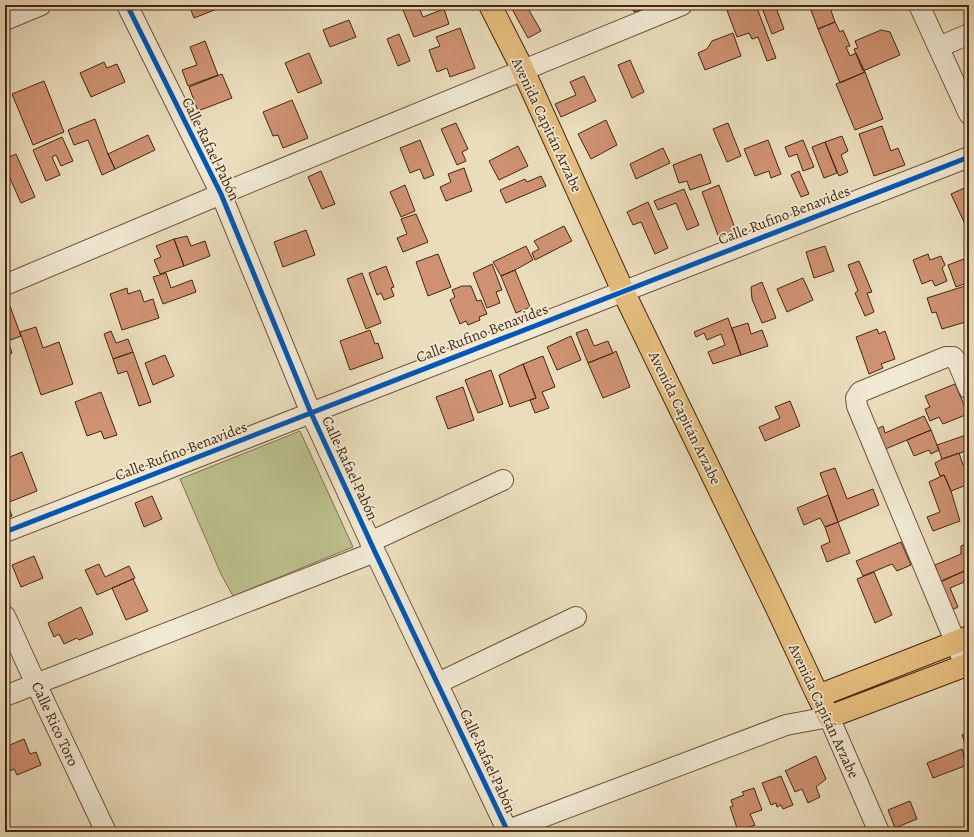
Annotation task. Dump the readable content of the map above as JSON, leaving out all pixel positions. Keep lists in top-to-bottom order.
{
  "streets": {
    "main road": ["Avenida Capitán Arzabe"],
    "street": ["Calle Rafael Pabón", "Calle Rufino Benavides", "Calle Rico Toro"]
  },
  "crossings": [
    ["Avenida Capitán Arzabe", "Calle Rufino Benavides"],
    ["Calle Rafael Pabón", "Calle Rufino Benavides"]
  ]
}
